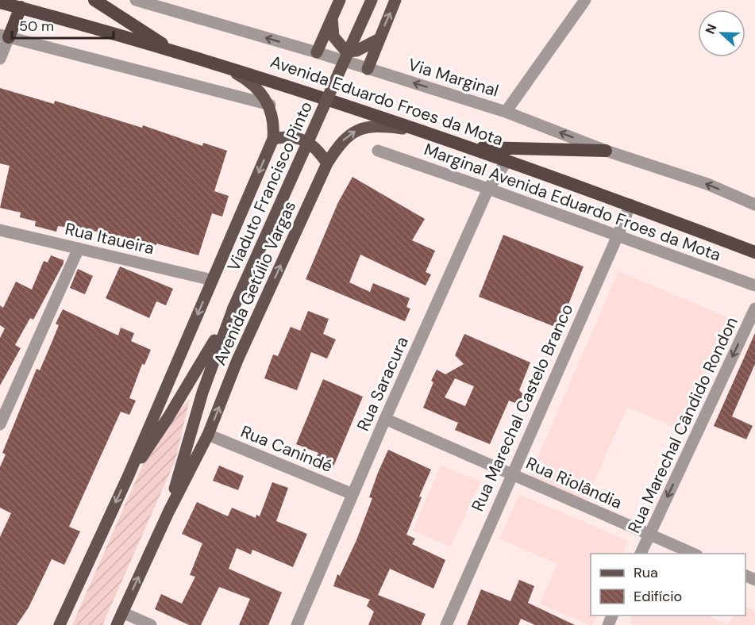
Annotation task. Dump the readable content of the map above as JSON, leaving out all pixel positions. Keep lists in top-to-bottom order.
{
  "streets": {
    "highway": ["Avenida Eduardo Froes da Mota"],
    "main road": ["Viaduto Francisco Pinto", "Avenida Getúlio Vargas"],
    "street": [
      "Via Marginal",
      "Marginal Avenida Eduardo Froes da Mota",
      "Rua Itaueira",
      "Rua Saracura",
      "Rua Marechal Castelo Branco",
      "Rua Marechal Cândido Rondon",
      "Rua Canindé",
      "Rua Riolândia"
    ]
  },
  "crossings": [
    ["Avenida Eduardo Froes da Mota", "Avenida Getúlio Vargas"],
    ["Avenida Eduardo Froes da Mota", "Rua Saracura"],
    ["Avenida Eduardo Froes da Mota", "Rua Marechal Castelo Branco"],
    ["Viaduto Francisco Pinto", "Avenida Getúlio Vargas"],
    ["Marginal Avenida Eduardo Froes da Mota", "Rua Saracura"],
    ["Marginal Avenida Eduardo Froes da Mota", "Rua Marechal Castelo Branco"],
    ["Rua Itaueira", "Avenida Getúlio Vargas"],
    ["Avenida Getúlio Vargas", "Rua Canindé"],
    ["Rua Saracura", "Rua Canindé"],
    ["Rua Saracura", "Rua Riolândia"],
    ["Rua Marechal Castelo Branco", "Rua Riolândia"],
    ["Rua Marechal Cândido Rondon", "Rua Riolândia"]
  ],
  "one_way": ["Via Marginal", "Rua Marechal Cândido Rondon"],
  "legend": ["Rua", "Edifício"],
  "scale_bar": "50 m",
  "north": "left"
}
